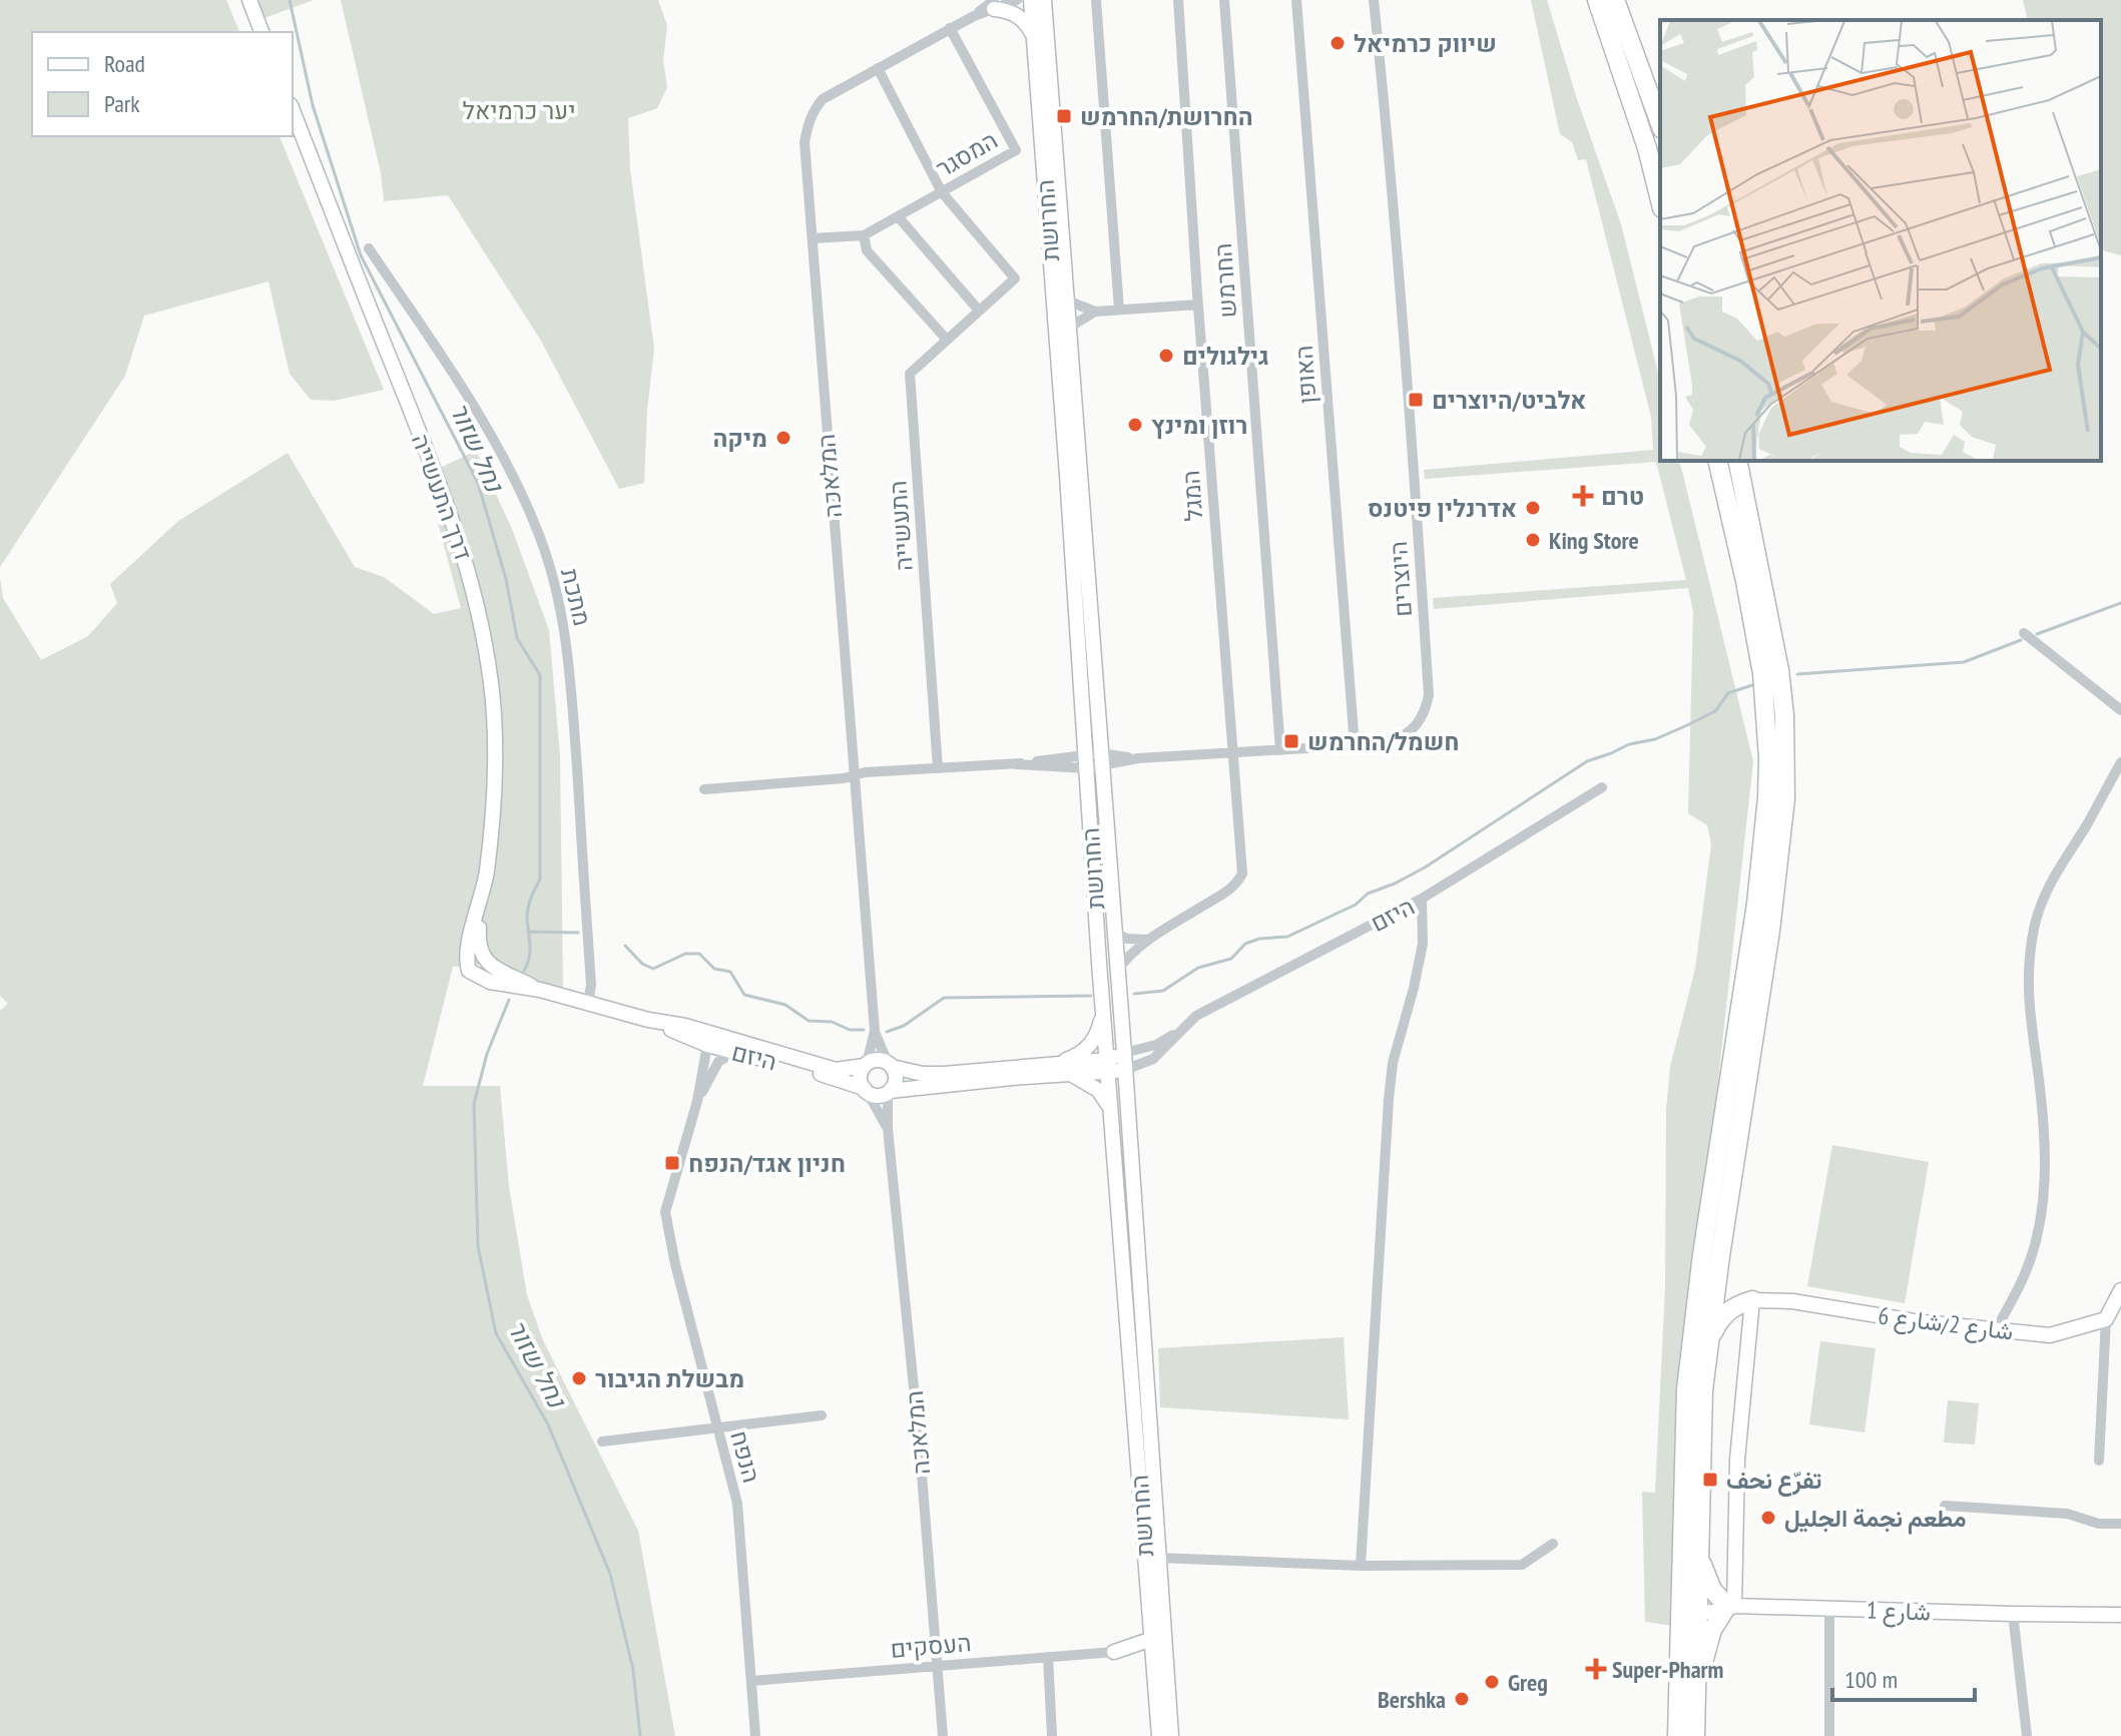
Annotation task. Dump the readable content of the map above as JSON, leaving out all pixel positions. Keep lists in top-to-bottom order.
{
  "streets": {
    "street": [
      "המסגר",
      "החרושת",
      "החרמש",
      "האופן",
      "המלאכה",
      "המגל",
      "דרך התעשייה",
      "התעשייה",
      "היוצרים",
      "מתכת",
      "היזם",
      "شارع 2/شارع 6",
      "הנפח",
      "شارع 1",
      "העסקים"
    ]
  },
  "crossings": [
    ["המסגר", "המלאכה"],
    ["המסגר", "התעשייה"],
    ["החרושת", "המגל"],
    ["החרושת", "היוצרים"],
    ["החרושת", "היזם"],
    ["החרמש", "היוצרים"],
    ["האופן", "היוצרים"],
    ["המלאכה", "היוצרים"],
    ["המלאכה", "היזם"],
    ["המלאכה", "העסקים"],
    ["המגל", "היוצרים"],
    ["דרך התעשייה", "מתכת"],
    ["דרך התעשייה", "היזם"],
    ["התעשייה", "היוצרים"],
    ["מתכת", "היזם"],
    ["היזם", "הנפח"],
    ["הנפח", "העסקים"]
  ],
  "water": ["נחל שזור"],
  "parks": ["יער כרמיאל"],
  "places": {
    "other": [
      "שיווק כרמיאל",
      "גילגולים",
      "רוזן ומינץ",
      "מיקה",
      "אדרנלין פיטנס",
      "King Store",
      "מבשלת הגיבור",
      "مطعم نجمة الجليل",
      "Greg",
      "Bershka"
    ],
    "transit": [
      "החרושת/החרמש",
      "אלביט/היוצרים",
      "חשמל/החרמש",
      "חניון אגד/הנפח",
      "تفرّع نحف"
    ],
    "health": ["טרם", "Super-Pharm"]
  },
  "legend": ["Road", "Park"],
  "scale_bar": "100 m"
}
